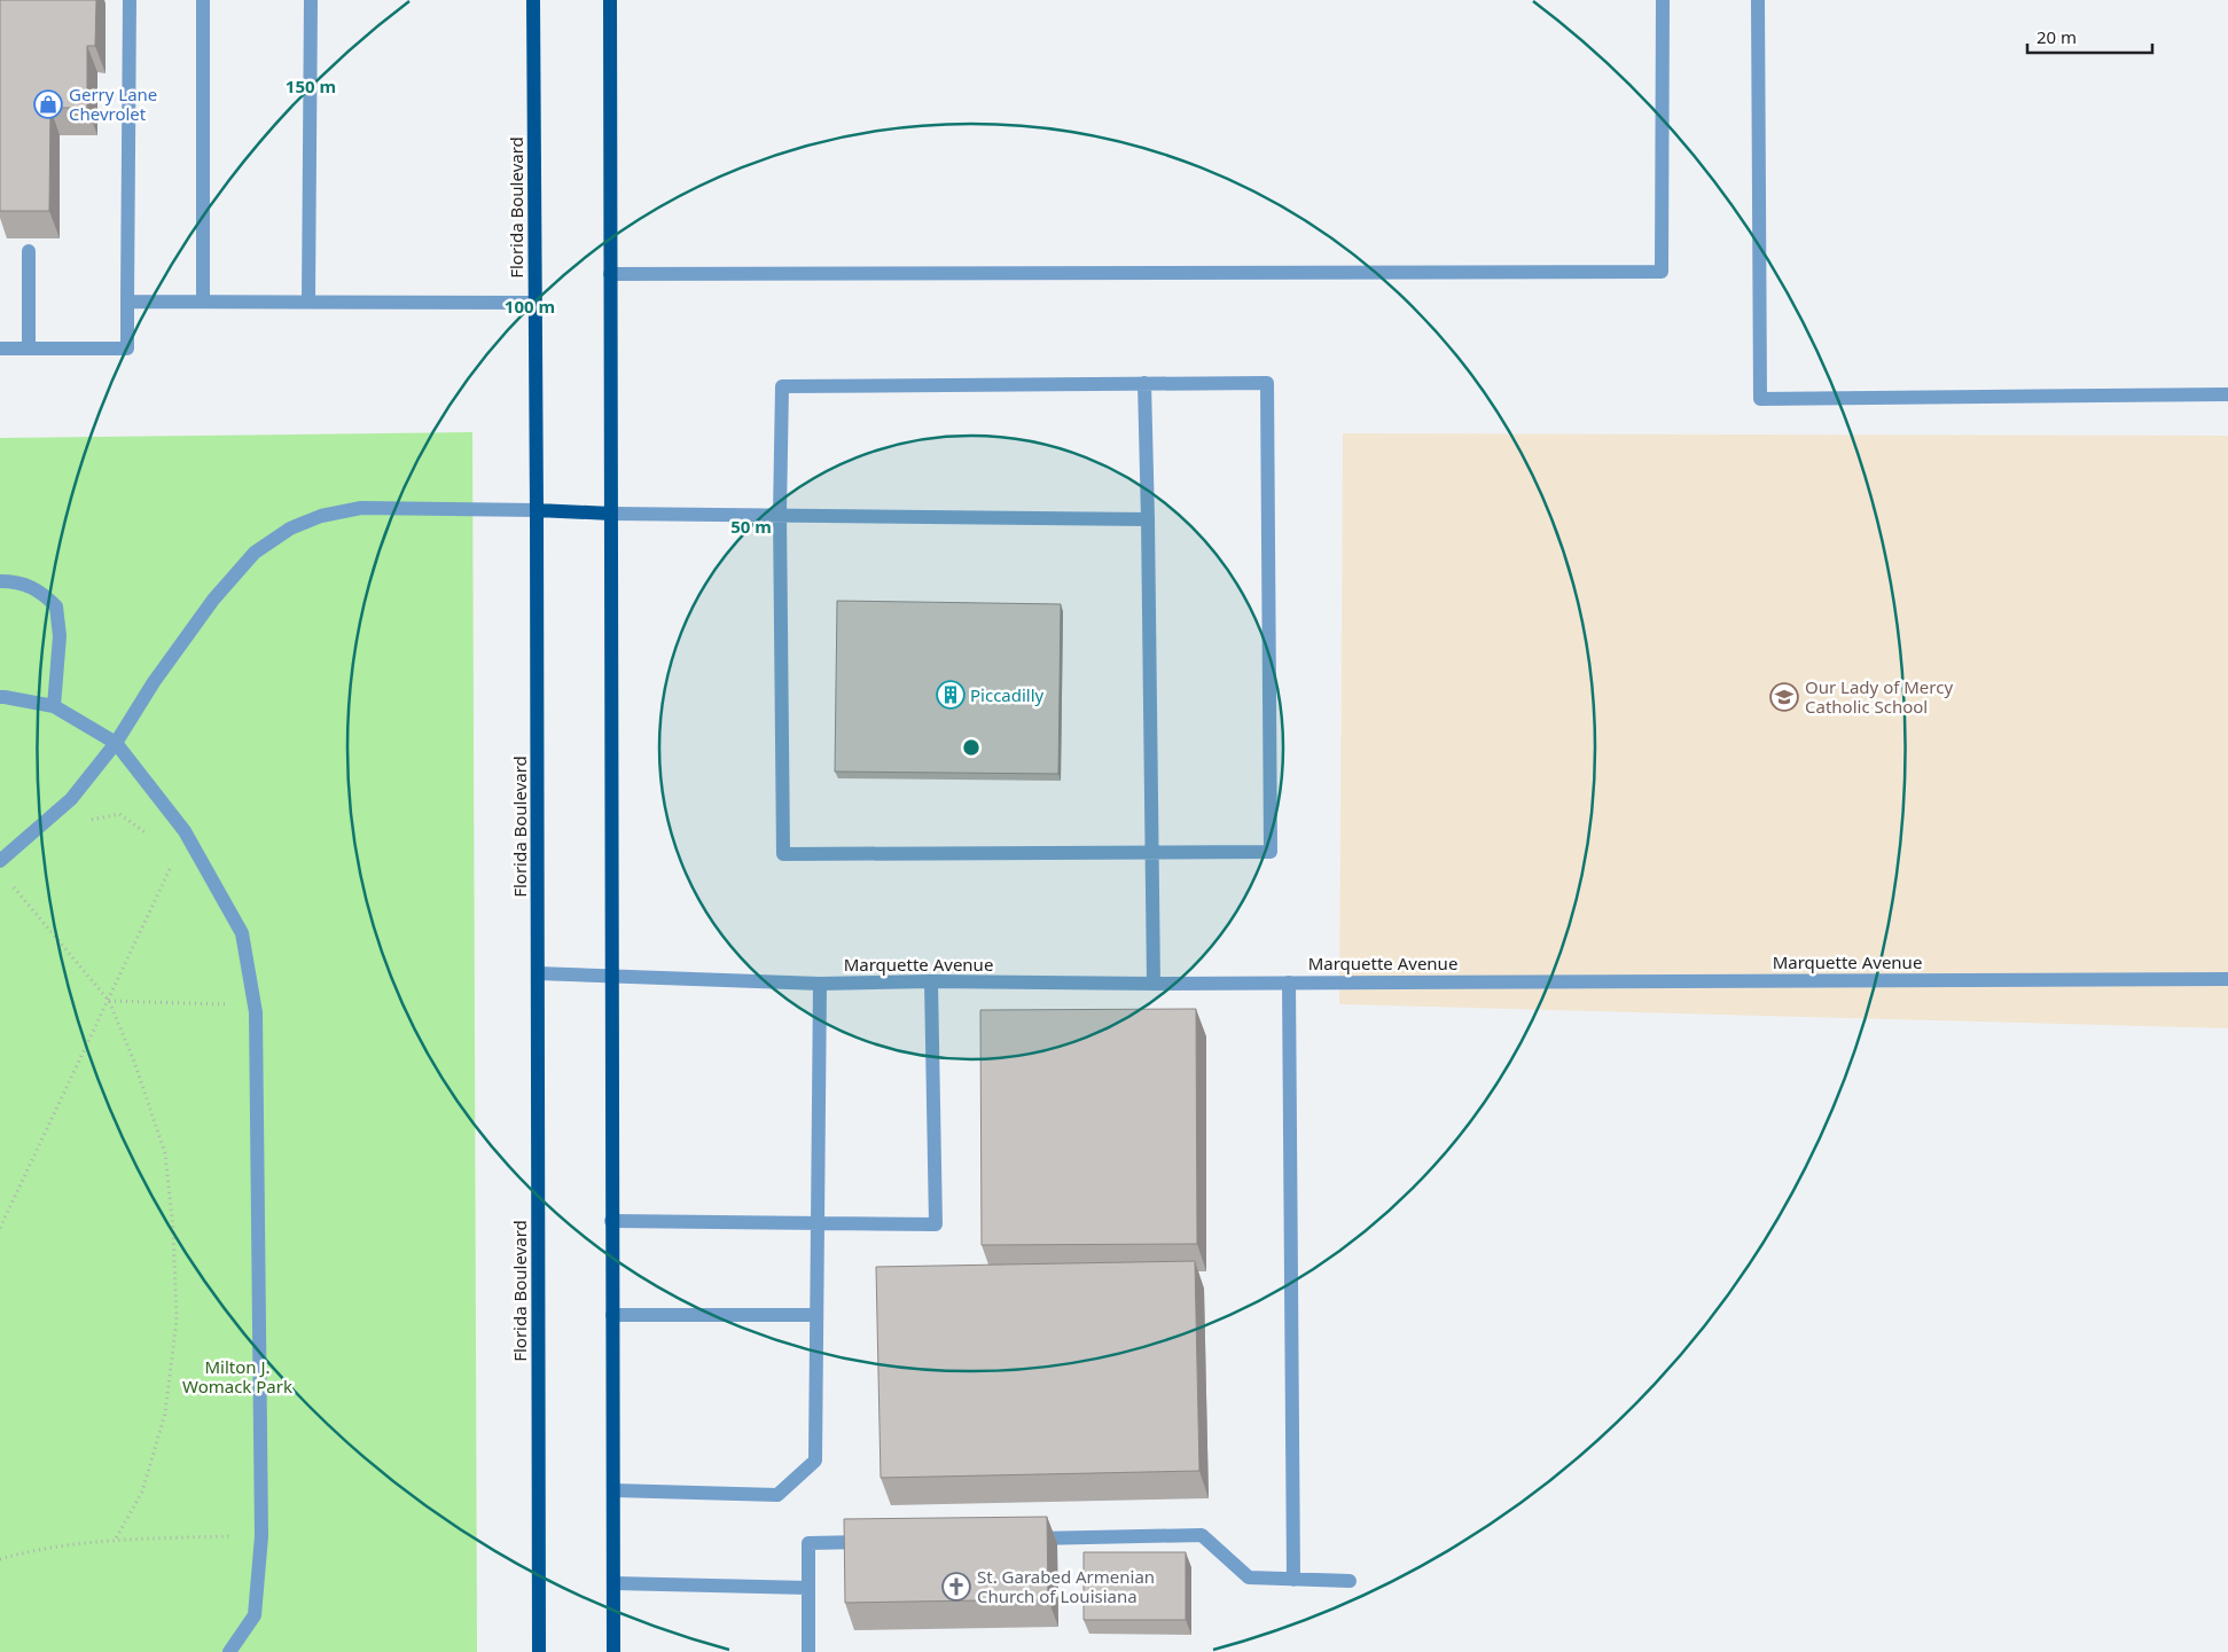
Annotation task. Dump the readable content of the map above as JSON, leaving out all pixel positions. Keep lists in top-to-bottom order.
{
  "streets": {
    "main road": ["Florida Boulevard"],
    "street": ["Marquette Avenue"]
  },
  "crossings": [
    ["Florida Boulevard", "Marquette Avenue"]
  ],
  "parks": ["Milton J. Womack Park"],
  "places": {
    "shop": ["Gerry Lane Chevrolet"],
    "building": ["Piccadilly"],
    "school or university": ["Our Lady of Mercy Catholic School"],
    "church": ["St. Garabed Armenian Church of Louisiana"]
  },
  "scale_bar": "20 m",
  "rings": ["150 m", "100 m", "50 m"]
}
